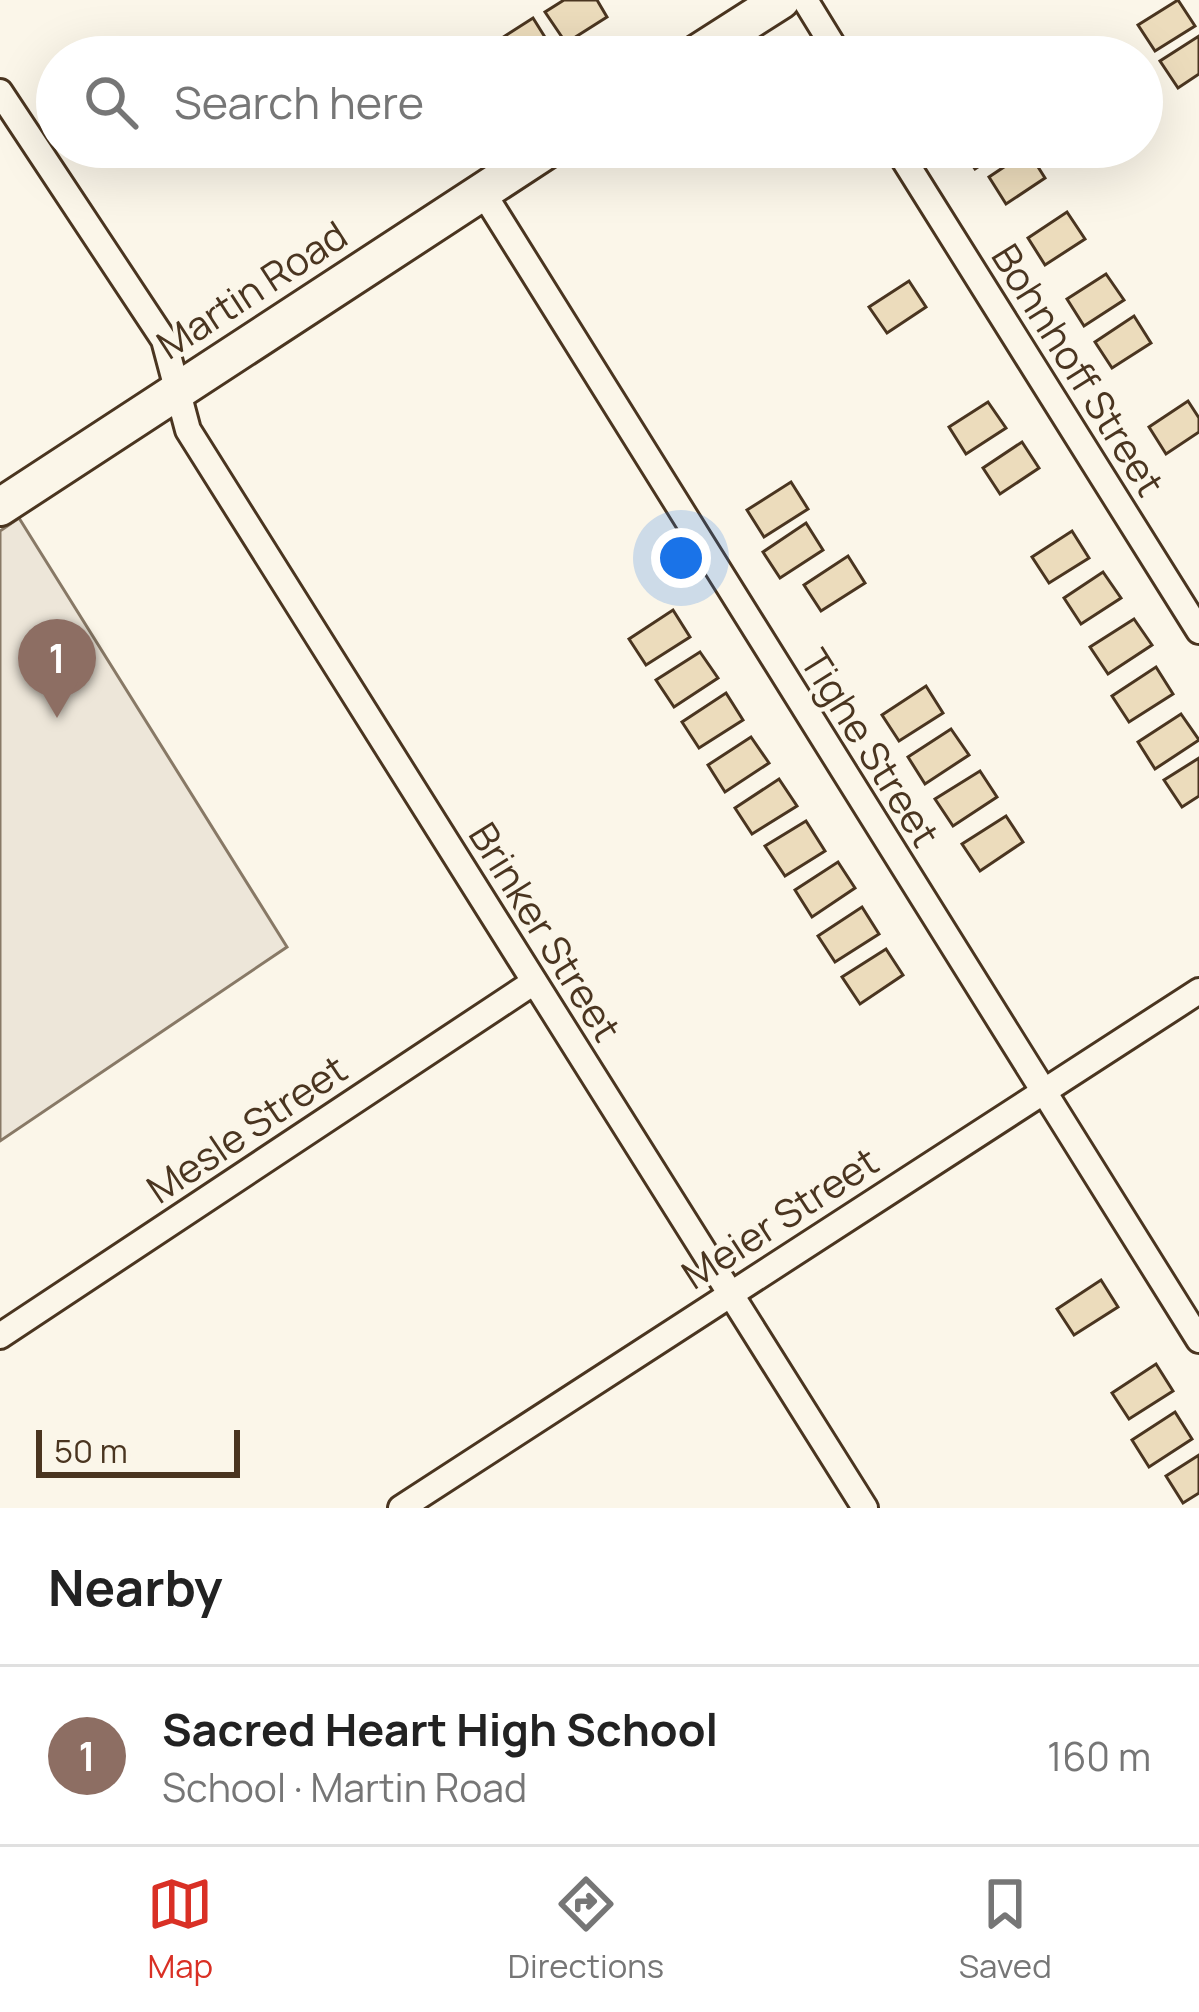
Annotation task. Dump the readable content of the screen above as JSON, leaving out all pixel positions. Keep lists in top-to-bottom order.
{
  "streets": {
    "street": [
      "Martin Road",
      "Bohnhoff Street",
      "Tighe Street",
      "Brinker Street",
      "Mesle Street",
      "Meier Street"
    ]
  },
  "crossings": [
    ["Martin Road", "Tighe Street"],
    ["Martin Road", "Brinker Street"],
    ["Tighe Street", "Meier Street"],
    ["Brinker Street", "Mesle Street"],
    ["Brinker Street", "Meier Street"]
  ],
  "scale_bar": "50 m",
  "page": {
    "search": "Search here",
    "pins": "1",
    "scale": "50 m",
    "heading": "Nearby",
    "list": [
      {
        "mark": "1",
        "name": "Sacred Heart High School",
        "note": "School · Martin Road",
        "value": "160 m"
      }
    ],
    "nav": ["Map", "Directions", "Saved"]
  }
}
